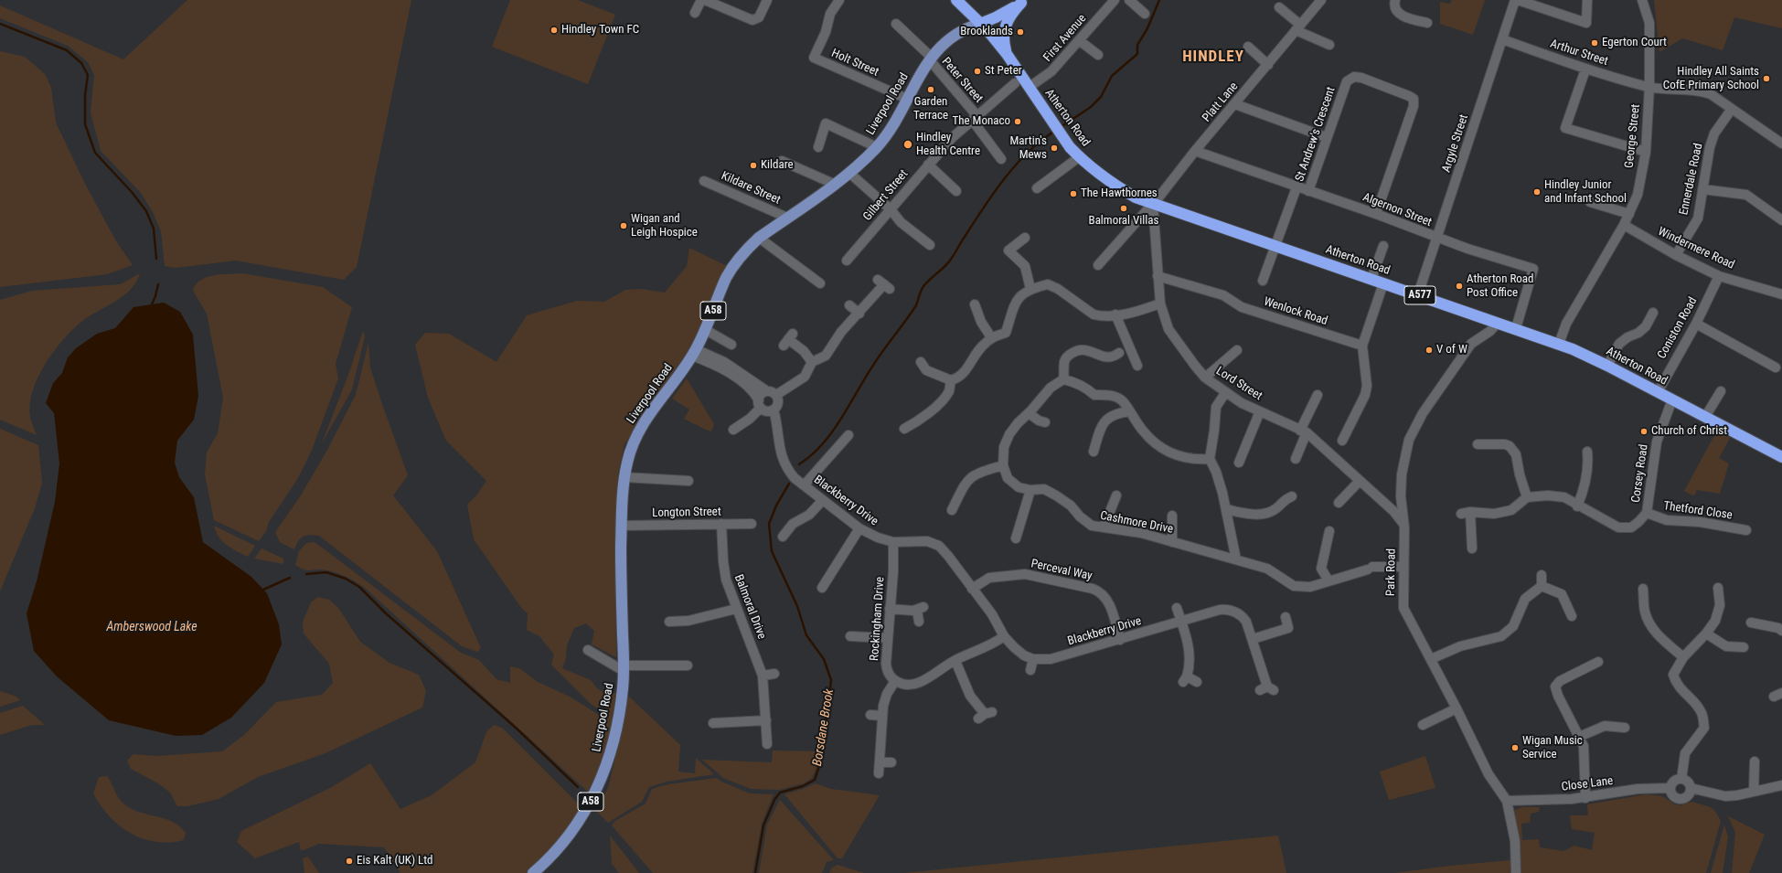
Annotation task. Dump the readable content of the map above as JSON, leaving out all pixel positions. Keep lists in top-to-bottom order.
{
  "streets": {
    "highway": ["Atherton Road", "A577", "A58"],
    "main road": ["Liverpool Road"],
    "street": [
      "First Avenue",
      "Arthur Street",
      "Holt Street",
      "Peter Street",
      "Platt Lane",
      "St Andrew's Crescent",
      "George Street",
      "Argyle Street",
      "Ennerdale Road",
      "Kildare Street",
      "Gilbert Street",
      "Algernon Street",
      "Windermere Road",
      "Wenlock Road",
      "Coniston Road",
      "Lord Street",
      "Corsey Road",
      "Blackberry Drive",
      "Thetford Close",
      "Longton Street",
      "Cashmore Drive",
      "Perceval Way",
      "Park Road",
      "Balmoral Drive",
      "Rockingham Drive",
      "Close Lane"
    ]
  },
  "crossings": [
    ["First Avenue", "Atherton Road"],
    ["Arthur Street", "George Street"],
    ["Arthur Street", "Argyle Street"],
    ["Arthur Street", "Ennerdale Road"],
    ["Holt Street", "Liverpool Road"],
    ["Peter Street", "Liverpool Road"],
    ["Peter Street", "Gilbert Street"],
    ["Platt Lane", "Atherton Road"],
    ["Platt Lane", "Algernon Street"],
    ["Platt Lane", "Lord Street"],
    ["Liverpool Road", "Atherton Road"],
    ["Liverpool Road", "Kildare Street"],
    ["Liverpool Road", "A577"],
    ["Liverpool Road", "A58"],
    ["Liverpool Road", "Longton Street"],
    ["Atherton Road", "George Street"],
    ["Atherton Road", "Argyle Street"],
    ["Atherton Road", "Algernon Street"],
    ["Atherton Road", "A577"],
    ["Atherton Road", "A58"],
    ["Atherton Road", "Coniston Road"],
    ["Atherton Road", "Lord Street"],
    ["Atherton Road", "Corsey Road"],
    ["Atherton Road", "Park Road"],
    ["St Andrew's Crescent", "Algernon Street"],
    ["George Street", "Windermere Road"],
    ["Argyle Street", "Algernon Street"],
    ["Ennerdale Road", "Windermere Road"],
    ["Windermere Road", "Coniston Road"],
    ["A577", "A58"],
    ["Wenlock Road", "Lord Street"],
    ["Lord Street", "Park Road"],
    ["Corsey Road", "Thetford Close"],
    ["Blackberry Drive", "Perceval Way"],
    ["Blackberry Drive", "Rockingham Drive"],
    ["Longton Street", "Balmoral Drive"],
    ["Cashmore Drive", "Park Road"],
    ["Park Road", "Close Lane"]
  ],
  "districts": ["HINDLEY"],
  "water": ["Amberswood Lake", "Borsdane Brook"],
  "places": [
    "Hindley Town FC",
    "Brooklands",
    "Egerton Court",
    "St Peter",
    "Hindley All Saints CofE Primary School",
    "Garden Terrace",
    "The Monaco",
    "Hindley Health Centre",
    "Martin's Mews",
    "Kildare",
    "Hindley Junior and Infant School",
    "The Hawthornes",
    "Balmoral Villas",
    "Wigan and Leigh Hospice",
    "Atherton Road Post Office",
    "V of W",
    "Church of Christ",
    "Wigan Music Service",
    "Eis Kalt (UK) Ltd"
  ]
}
